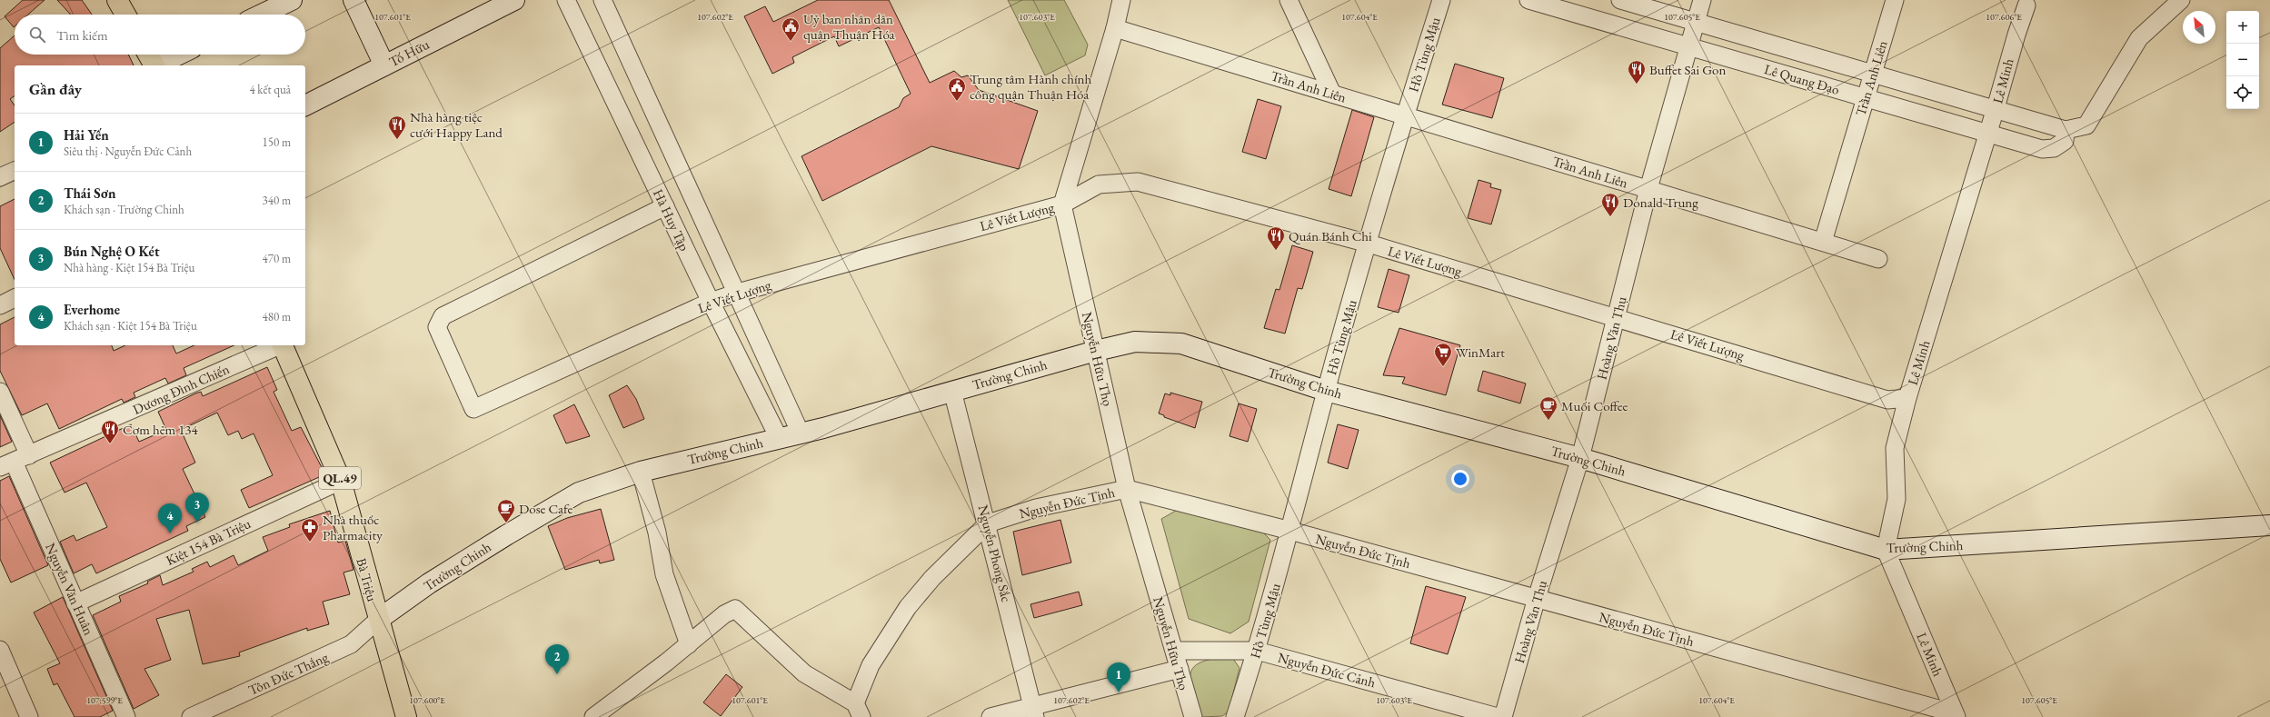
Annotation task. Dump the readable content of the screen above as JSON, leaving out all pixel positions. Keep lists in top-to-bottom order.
{
  "streets": {
    "highway": ["QL.49", "Bà Triệu"],
    "street": [
      "Tố Hữu",
      "Hồ Tùng Mậu",
      "Trần Anh Liên",
      "Lê Quang Đạo",
      "Lê Minh",
      "Lê Viết Lượng",
      "Hà Huy Tập",
      "Hoàng Văn Thụ",
      "Nguyễn Hữu Thọ",
      "Trường Chinh",
      "Dương Đình Chiến",
      "Nguyễn Đức Tịnh",
      "Kiệt 154 Bà Triệu",
      "Nguyễn Phong Sắc",
      "Nguyễn Văn Huân",
      "Nguyễn Đức Cảnh",
      "Tôn Đức Thắng"
    ]
  },
  "crossings": [
    ["Hồ Tùng Mậu", "Trần Anh Liên"],
    ["Hồ Tùng Mậu", "Lê Viết Lượng"],
    ["Hồ Tùng Mậu", "Trường Chinh"],
    ["Hồ Tùng Mậu", "Nguyễn Đức Tịnh"],
    ["Hồ Tùng Mậu", "Nguyễn Đức Cảnh"],
    ["Trần Anh Liên", "Lê Quang Đạo"],
    ["Trần Anh Liên", "Hoàng Văn Thụ"],
    ["Trần Anh Liên", "Nguyễn Hữu Thọ"],
    ["Lê Quang Đạo", "Lê Minh"],
    ["Lê Quang Đạo", "Hoàng Văn Thụ"],
    ["Lê Minh", "Lê Viết Lượng"],
    ["Lê Minh", "Trường Chinh"],
    ["Lê Minh", "Nguyễn Đức Tịnh"],
    ["Lê Viết Lượng", "Hà Huy Tập"],
    ["Lê Viết Lượng", "Hoàng Văn Thụ"],
    ["Lê Viết Lượng", "Nguyễn Hữu Thọ"],
    ["Hà Huy Tập", "Trường Chinh"],
    ["Hoàng Văn Thụ", "Trường Chinh"],
    ["Hoàng Văn Thụ", "Nguyễn Đức Tịnh"],
    ["Nguyễn Hữu Thọ", "Trường Chinh"],
    ["Nguyễn Hữu Thọ", "Nguyễn Đức Tịnh"],
    ["Nguyễn Hữu Thọ", "Nguyễn Đức Cảnh"],
    ["Trường Chinh", "Nguyễn Phong Sắc"],
    ["Trường Chinh", "Bà Triệu"],
    ["Trường Chinh", "Tôn Đức Thắng"],
    ["Dương Đình Chiến", "Nguyễn Văn Huân"],
    ["Nguyễn Đức Tịnh", "Nguyễn Phong Sắc"],
    ["Kiệt 154 Bà Triệu", "Bà Triệu"],
    ["Kiệt 154 Bà Triệu", "Nguyễn Văn Huân"],
    ["Bà Triệu", "Tôn Đức Thắng"]
  ],
  "places": {
    "public building": ["Uỷ ban nhân dân quận Thuận Hóa", "Trung tâm Hành chính công quận Thuận Hóa"],
    "restaurant": [
      "Buffet Sai Gon",
      "Nhà hàng tiệc cưới Happy Land",
      "Donald Trung",
      "Quán Bánh Chi",
      "Cơm hẻm 134"
    ],
    "supermarket": ["WinMart"],
    "cafe": ["Muối Coffee", "Dose Cafe"],
    "pharmacy": ["Nhà thuốc Pharmacity"]
  },
  "north": "top left",
  "page": {
    "map_buttons": ["+", "−"],
    "search": "Tìm kiếm",
    "heading": ["Gần đây", "4 kết quả"],
    "list": [
      {
        "mark": "1",
        "name": "Hải Yến",
        "note": "Siêu thị · Nguyễn Đức Cảnh",
        "value": "150 m"
      },
      {
        "mark": "2",
        "name": "Thái Sơn",
        "note": "Khách sạn · Trường Chinh",
        "value": "340 m"
      },
      {
        "mark": "3",
        "name": "Bún Nghệ O Két",
        "note": "Nhà hàng · Kiệt 154 Bà Triệu",
        "value": "470 m"
      },
      {
        "mark": "4",
        "name": "Everhome",
        "note": "Khách sạn · Kiệt 154 Bà Triệu",
        "value": "480 m"
      }
    ],
    "pins": [
      "3",
      "4",
      "2",
      "1"
    ]
  },
  "coordinates": [
    "107.601°E",
    "107.602°E",
    "107.603°E",
    "107.604°E",
    "107.605°E",
    "107.606°E",
    "107.599°E",
    "107.600°E"
  ]
}
